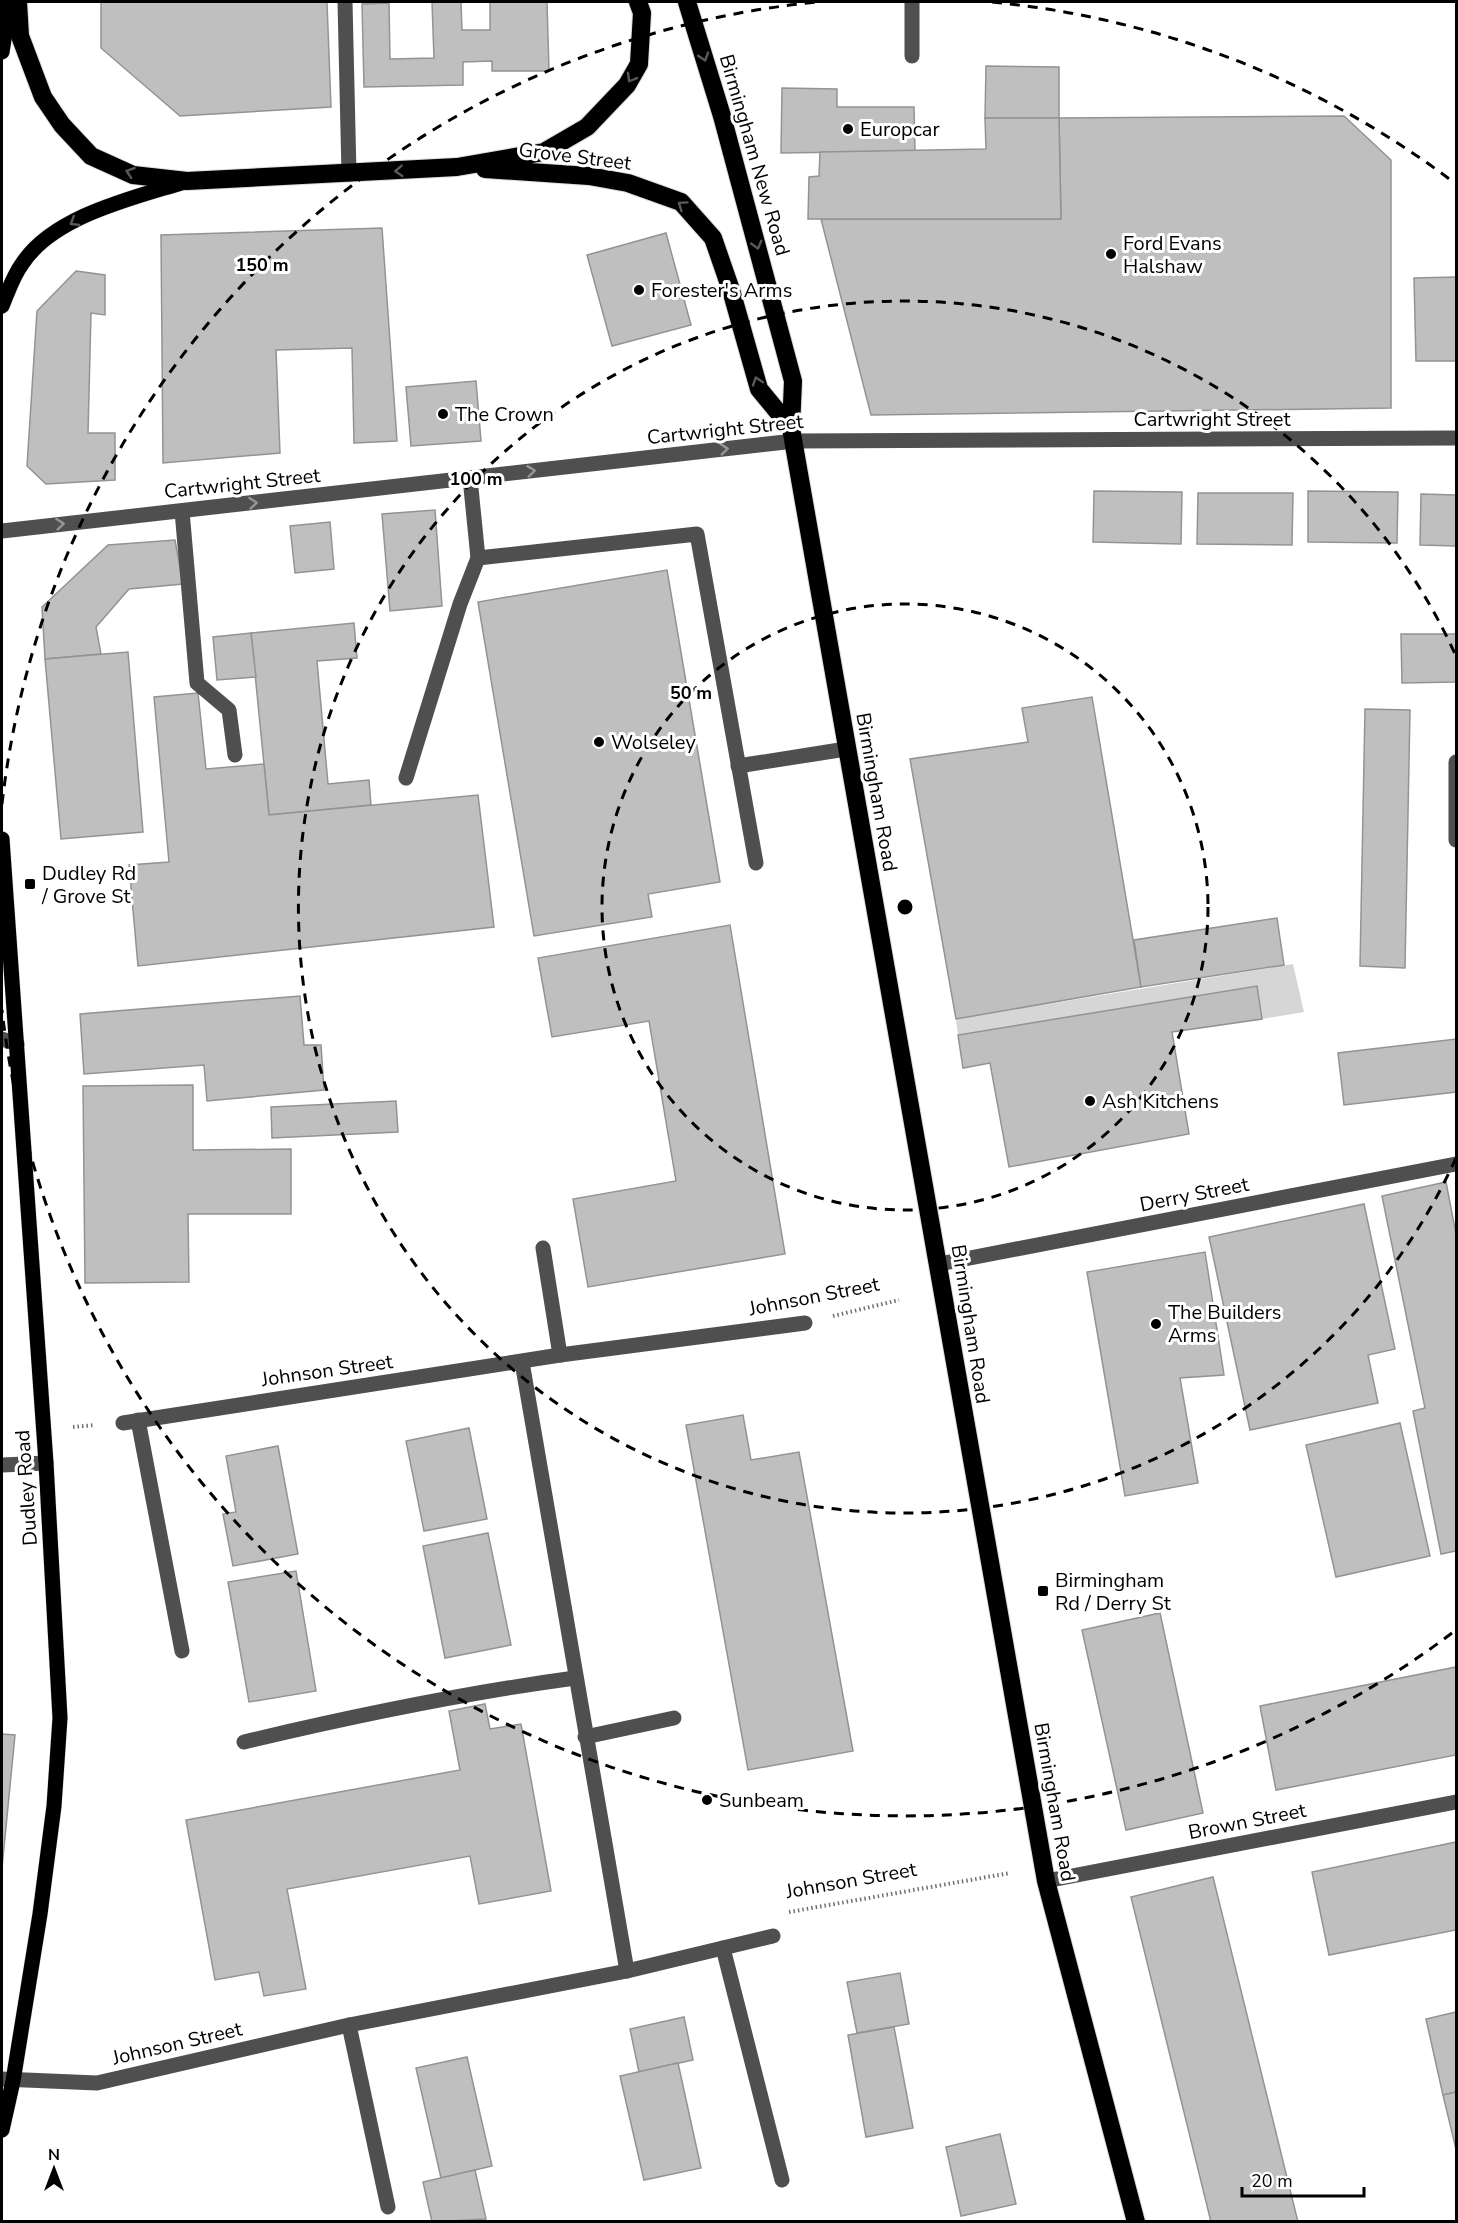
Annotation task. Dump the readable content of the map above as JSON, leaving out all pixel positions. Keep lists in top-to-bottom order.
{
  "streets": {
    "highway": ["Birmingham New Road", "Grove Street", "Birmingham Road"],
    "main road": ["Dudley Road"],
    "street": [
      "Cartwright Street",
      "Derry Street",
      "Johnson Street",
      "Brown Street"
    ]
  },
  "crossings": [
    ["Birmingham New Road", "Grove Street"],
    ["Birmingham New Road", "Cartwright Street"],
    ["Birmingham New Road", "Birmingham Road"],
    ["Grove Street", "Cartwright Street"],
    ["Grove Street", "Birmingham Road"],
    ["Cartwright Street", "Birmingham Road"],
    ["Birmingham Road", "Derry Street"],
    ["Birmingham Road", "Brown Street"],
    ["Johnson Street", "Dudley Road"]
  ],
  "one_way": ["Birmingham New Road", "Cartwright Street"],
  "places": {
    "other": [
      "Europcar",
      "Ford Evans Halshaw",
      "Forester's Arms",
      "The Crown",
      "Wolseley",
      "Ash Kitchens",
      "The Builders Arms",
      "Sunbeam"
    ],
    "transit": ["Dudley Rd / Grove St", "Birmingham Rd / Derry St"]
  },
  "scale_bar": "20 m",
  "north": "top",
  "rings": ["150 m", "100 m", "50 m"]
}
